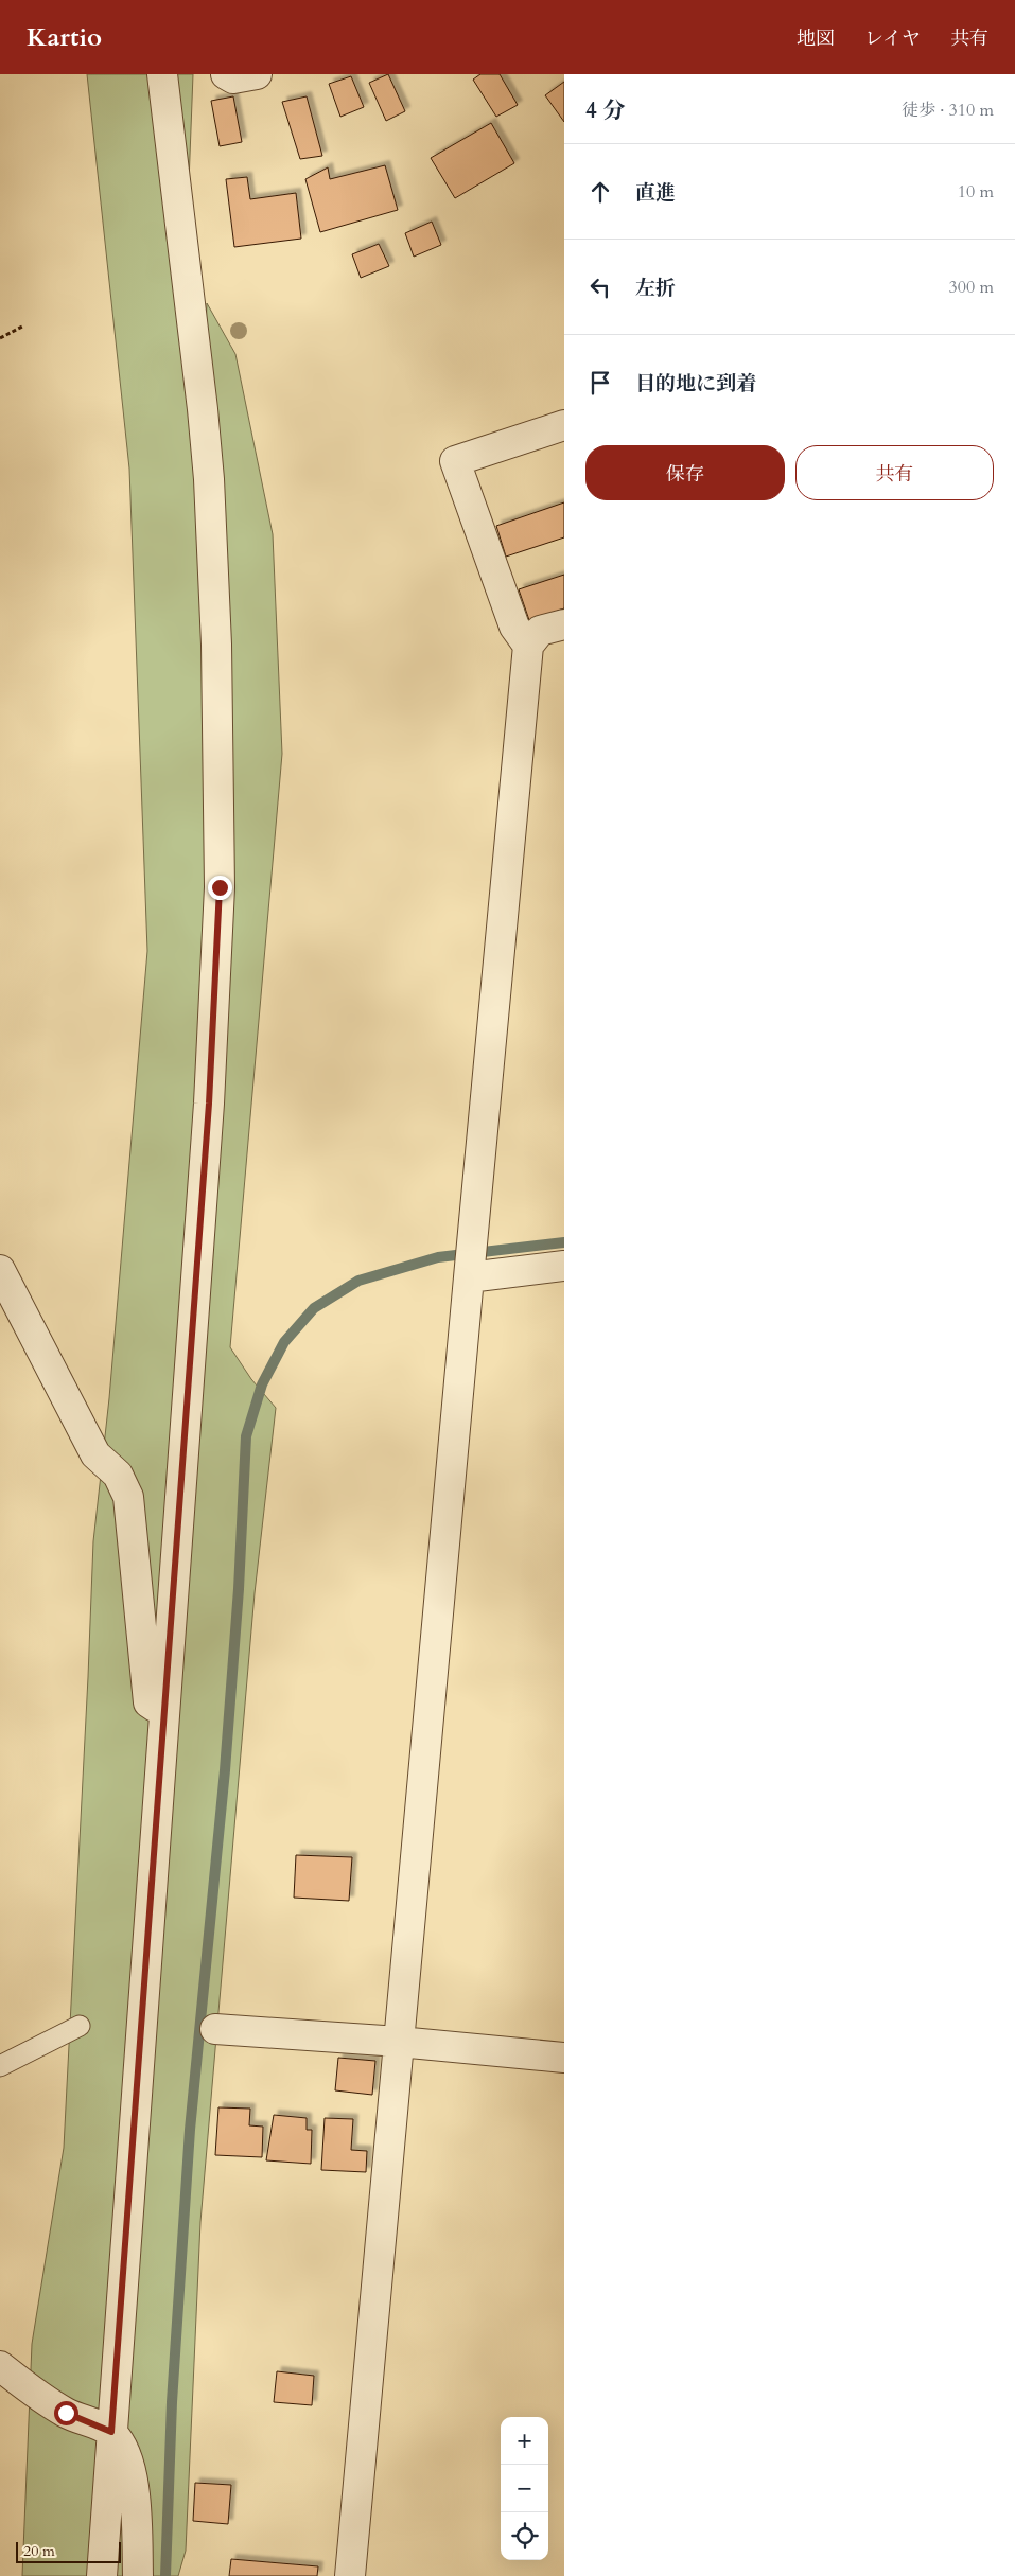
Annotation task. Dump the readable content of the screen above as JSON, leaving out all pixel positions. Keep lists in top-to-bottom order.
{
  "scale_bar": "20 m",
  "page": {
    "header": "Kartio",
    "nav": ["地図", "レイヤ", "共有"],
    "heading": ["4 分", "徒歩 · 310 m"],
    "list": [
      ["直進", "10 m"],
      ["左折", "300 m"],
      "目的地に到着"
    ],
    "buttons": ["保存", "共有"],
    "map_buttons": ["+", "−"],
    "scale": "20 m"
  }
}
